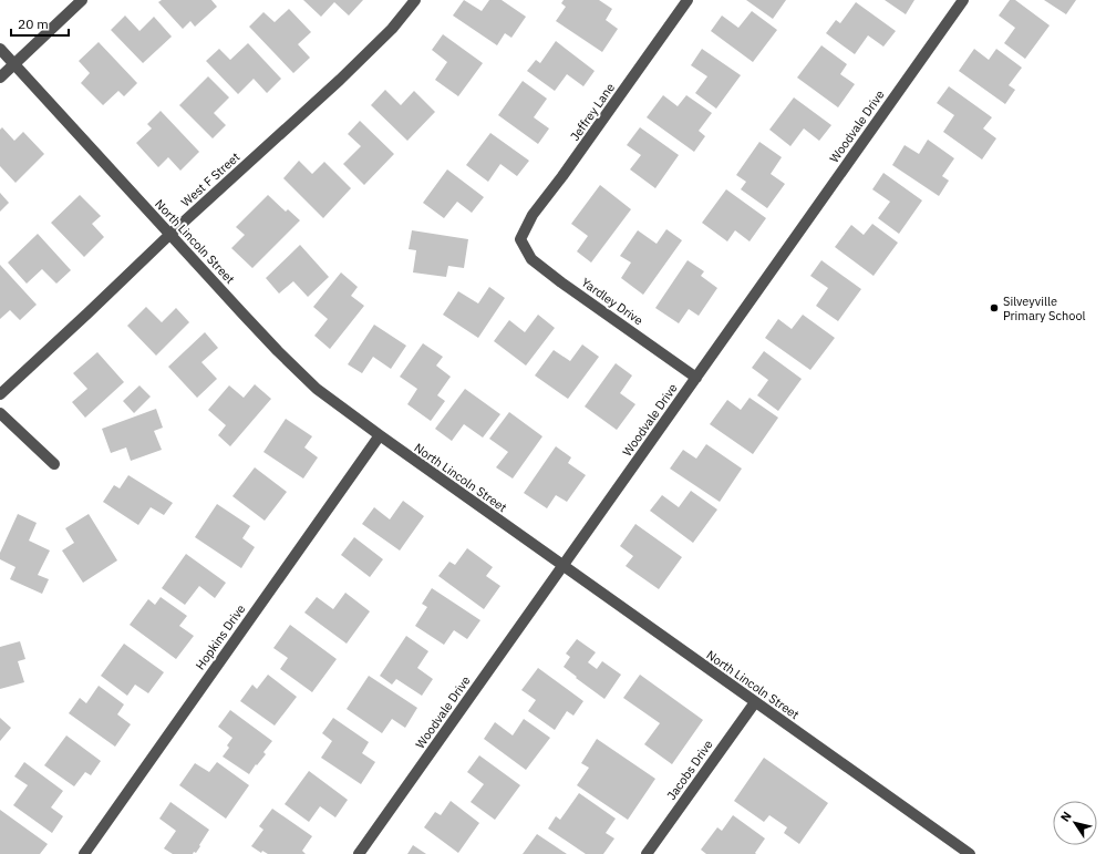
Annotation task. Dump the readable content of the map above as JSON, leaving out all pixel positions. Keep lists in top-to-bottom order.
{
  "streets": {
    "street": [
      "Jeffrey Lane",
      "Woodvale Drive",
      "West F Street",
      "North Lincoln Street",
      "Yardley Drive",
      "Hopkins Drive",
      "Jacobs Drive"
    ]
  },
  "crossings": [
    ["Jeffrey Lane", "Yardley Drive"],
    ["Woodvale Drive", "North Lincoln Street"],
    ["Woodvale Drive", "Yardley Drive"],
    ["West F Street", "North Lincoln Street"],
    ["North Lincoln Street", "Hopkins Drive"],
    ["North Lincoln Street", "Jacobs Drive"]
  ],
  "places": ["Silveyville Primary School"],
  "scale_bar": "20 m",
  "north": "top left"
}
